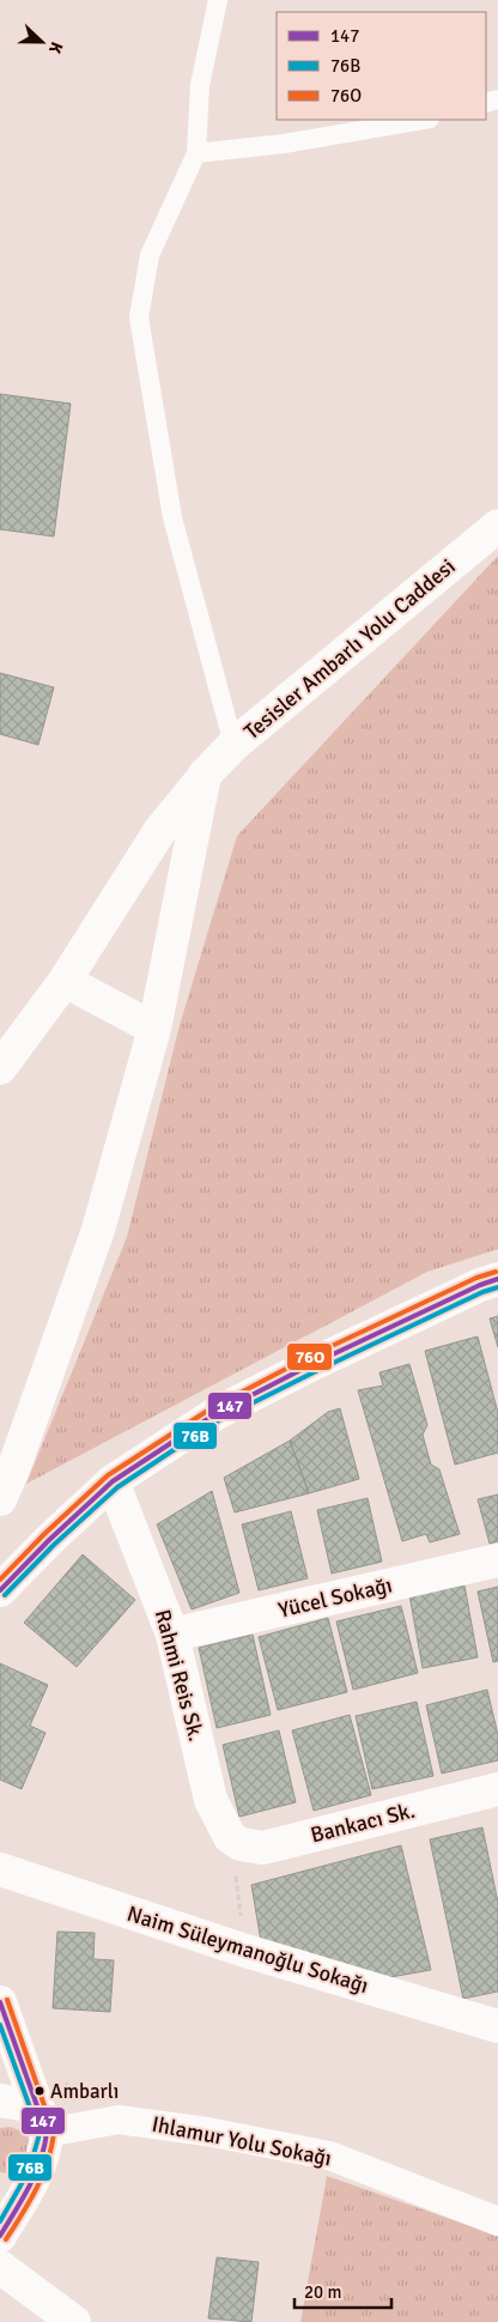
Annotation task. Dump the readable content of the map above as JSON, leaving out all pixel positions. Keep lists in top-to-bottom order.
{
  "streets": {
    "street": [
      "Tesisler Ambarlı Yolu Caddesi",
      "Yücel Sokağı",
      "Rahmi Reis Sk.",
      "Bankacı Sk.",
      "Naim Süleymanoğlu Sokağı",
      "Ihlamur Yolu Sokağı"
    ]
  },
  "crossings": [
    ["Yücel Sokağı", "Rahmi Reis Sk."],
    ["Rahmi Reis Sk.", "Bankacı Sk."]
  ],
  "places": ["Ambarlı"],
  "lines": ["transit line 76O", "transit line 147", "transit line 76B"],
  "legend": ["147", "76B", "76O"],
  "scale_bar": "20 m",
  "north": "right"
}
